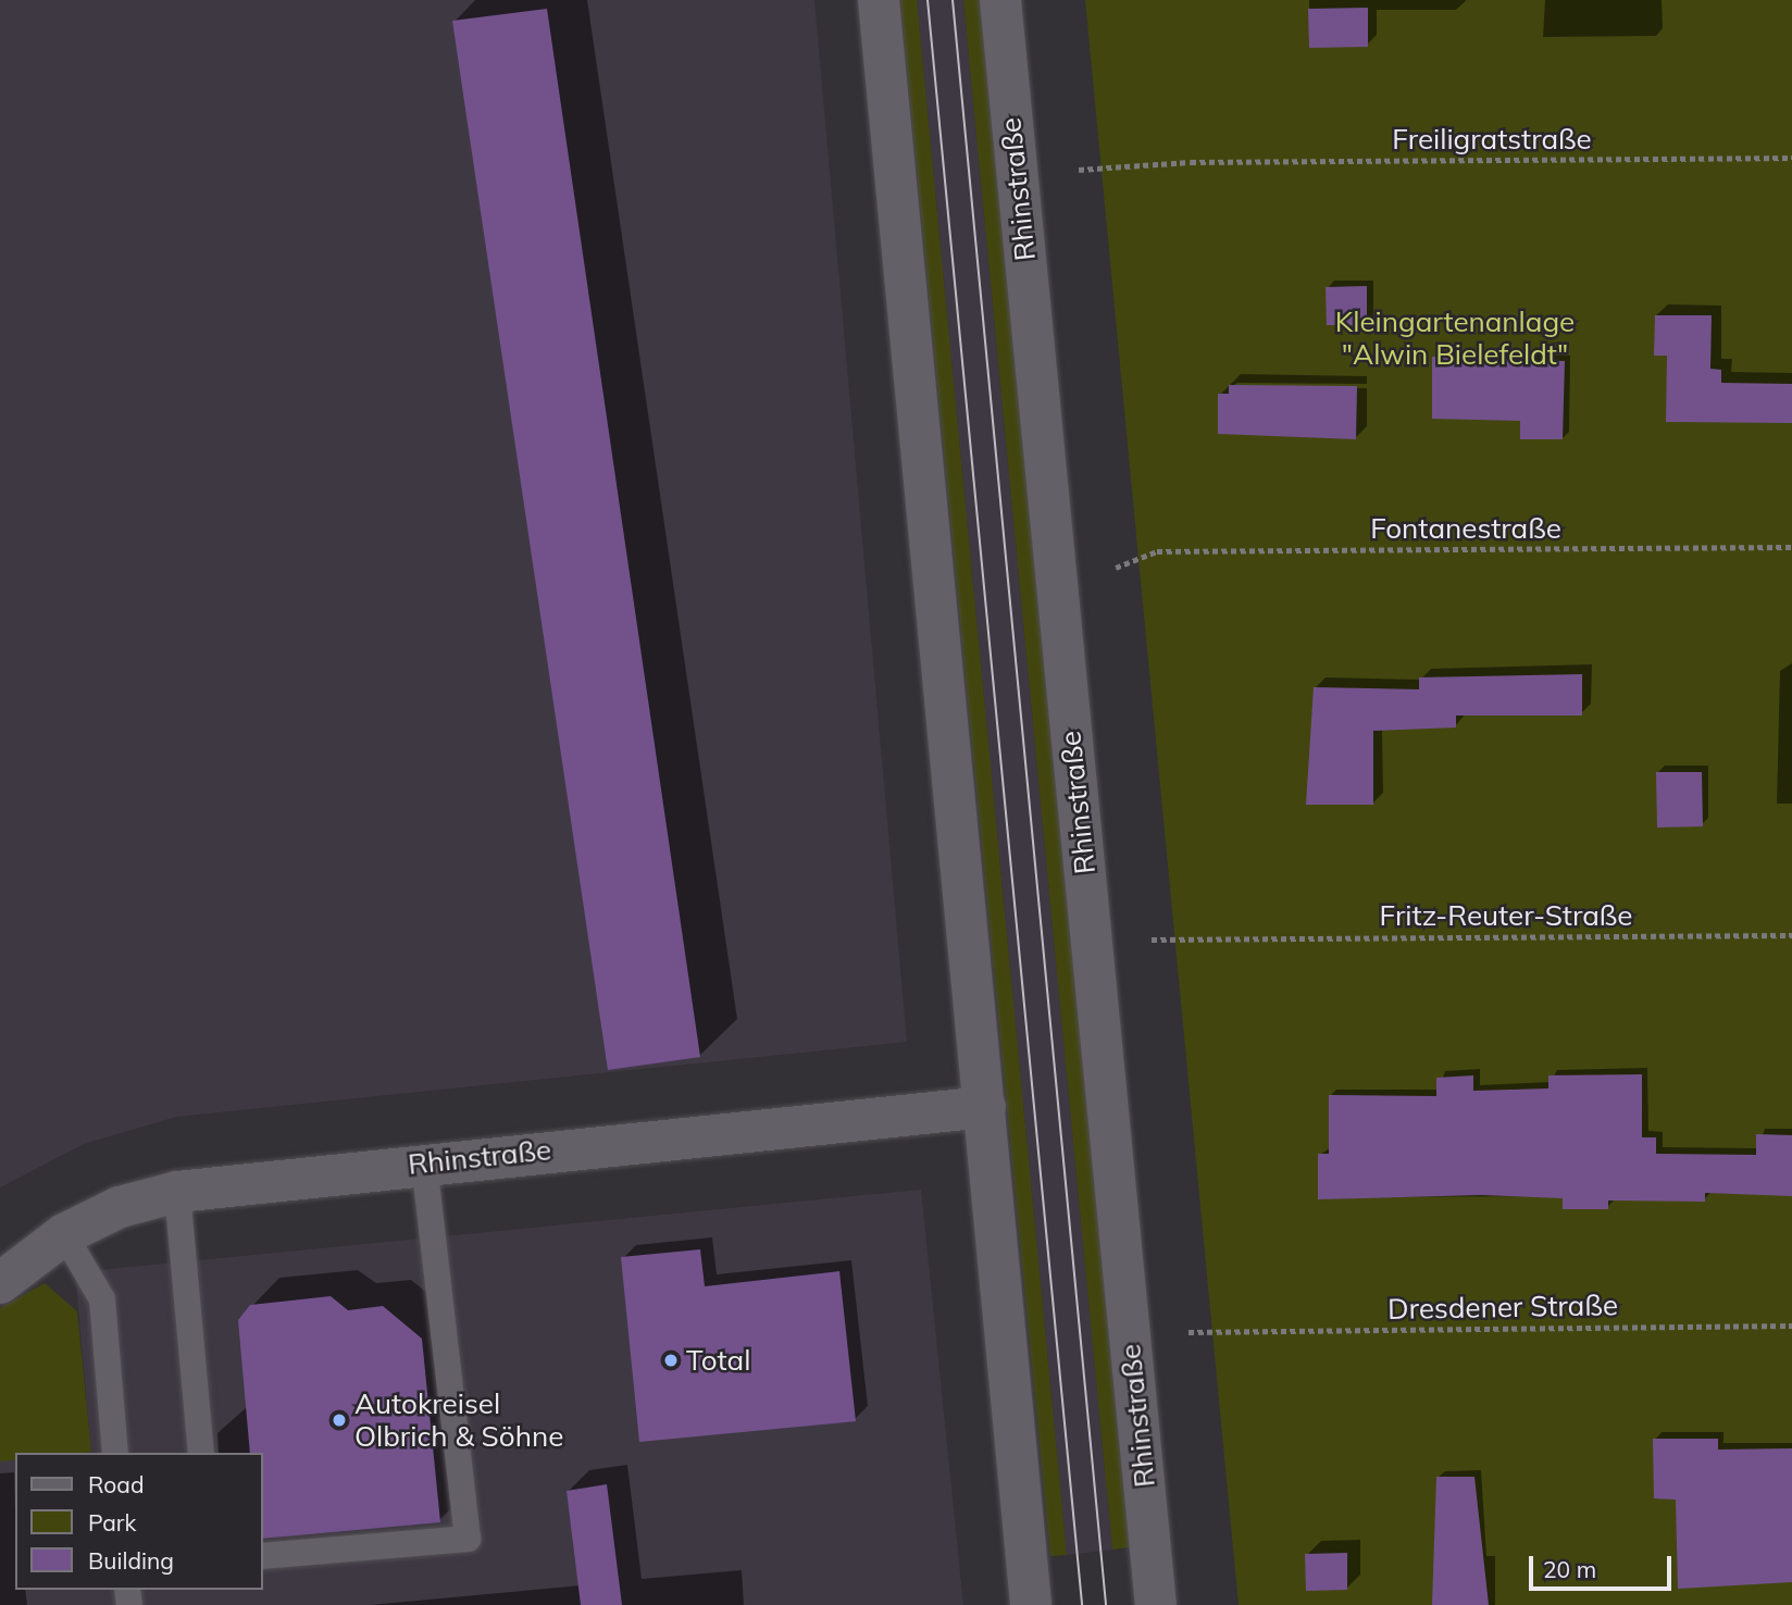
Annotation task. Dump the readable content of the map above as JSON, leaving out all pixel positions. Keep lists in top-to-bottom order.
{
  "streets": {
    "main road": ["Rhinstraße"],
    "path": [
      "Freiligratstraße",
      "Fontanestraße",
      "Fritz-Reuter-Straße",
      "Dresdener Straße"
    ]
  },
  "parks": ["Kleingartenanlage \"Alwin Bielefeldt\""],
  "places": ["Total", "Autokreisel Olbrich & Söhne"],
  "legend": ["Road", "Park", "Building"],
  "scale_bar": "20 m"
}
